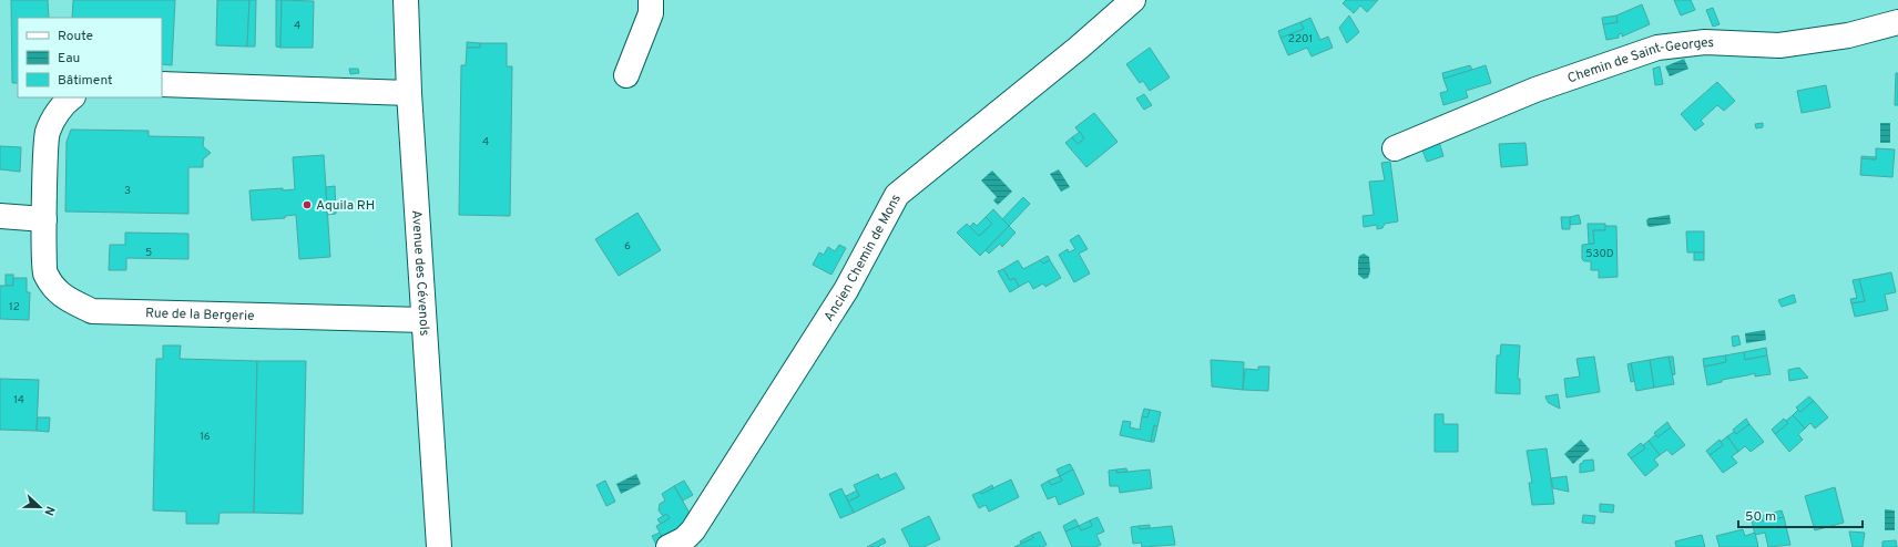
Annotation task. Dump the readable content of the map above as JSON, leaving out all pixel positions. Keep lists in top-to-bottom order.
{
  "streets": {
    "street": [
      "Chemin de Saint-Georges",
      "Ancien Chemin de Mons",
      "Avenue des Cévenols",
      "Rue de la Bergerie"
    ]
  },
  "crossings": [
    ["Avenue des Cévenols", "Rue de la Bergerie"]
  ],
  "places": ["Aquila RH"],
  "house_numbers": [
    "4",
    "2201",
    "4",
    "3",
    "6",
    "5",
    "530D",
    "12",
    "14",
    "16"
  ],
  "legend": ["Route", "Eau", "Bâtiment"],
  "scale_bar": "50 m",
  "north": "right"
}
